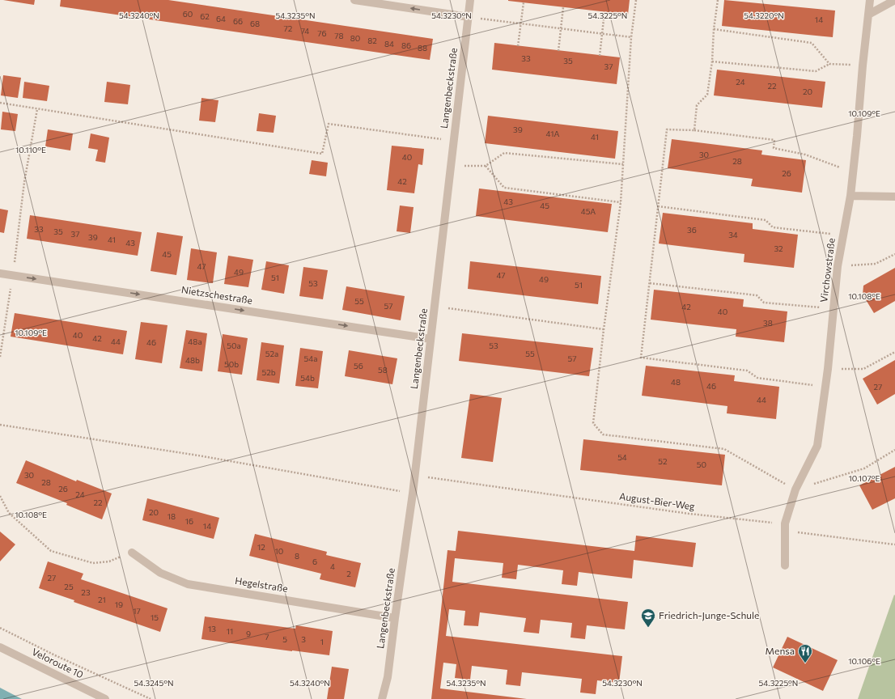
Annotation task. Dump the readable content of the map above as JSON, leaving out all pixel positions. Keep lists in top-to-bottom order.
{
  "streets": {
    "street": [
      "Langenbeckstraße",
      "Virchowstraße",
      "Nietzschestraße",
      "Hegelstraße",
      "Veloroute 10"
    ],
    "path": ["August-Bier-Weg"]
  },
  "crossings": [
    ["Langenbeckstraße", "Nietzschestraße"],
    ["Langenbeckstraße", "August-Bier-Weg"],
    ["Langenbeckstraße", "Hegelstraße"],
    ["Virchowstraße", "August-Bier-Weg"]
  ],
  "one_way": ["Nietzschestraße"],
  "places": {
    "school or university": ["Friedrich-Junge-Schule"],
    "restaurant": ["Mensa"]
  },
  "house_numbers": [
    "60",
    "62",
    "64",
    "14",
    "66",
    "68",
    "72",
    "74",
    "76",
    "78",
    "80",
    "82",
    "84",
    "86",
    "88",
    "33",
    "35",
    "37",
    "24",
    "22",
    "20",
    "39",
    "41A",
    "41",
    "30",
    "40",
    "28",
    "26",
    "42",
    "43",
    "45",
    "45A",
    "33",
    "36",
    "35",
    "37",
    "34",
    "39",
    "41",
    "43",
    "32",
    "45",
    "47",
    "49",
    "47",
    "51",
    "49",
    "53",
    "51",
    "55",
    "57",
    "42",
    "40",
    "38",
    "40",
    "42",
    "44",
    "48a",
    "46",
    "50a",
    "53",
    "52a",
    "55",
    "54a",
    "57",
    "48b",
    "50b",
    "56",
    "58",
    "52b",
    "54b",
    "48",
    "46",
    "27",
    "44",
    "54",
    "52",
    "50",
    "30",
    "28",
    "26",
    "24",
    "22",
    "20",
    "18",
    "16",
    "14",
    "12",
    "10",
    "8",
    "6",
    "4",
    "2",
    "27",
    "25",
    "23",
    "21",
    "19",
    "17",
    "15",
    "13",
    "11",
    "9",
    "7",
    "5",
    "3",
    "1"
  ],
  "coordinates": [
    "54.3240°N",
    "54.3235°N",
    "54.3230°N",
    "54.3225°N",
    "54.3220°N",
    "10.109°E",
    "10.110°E",
    "10.108°E",
    "10.107°E",
    "10.106°E",
    "54.3245°N"
  ]
}
